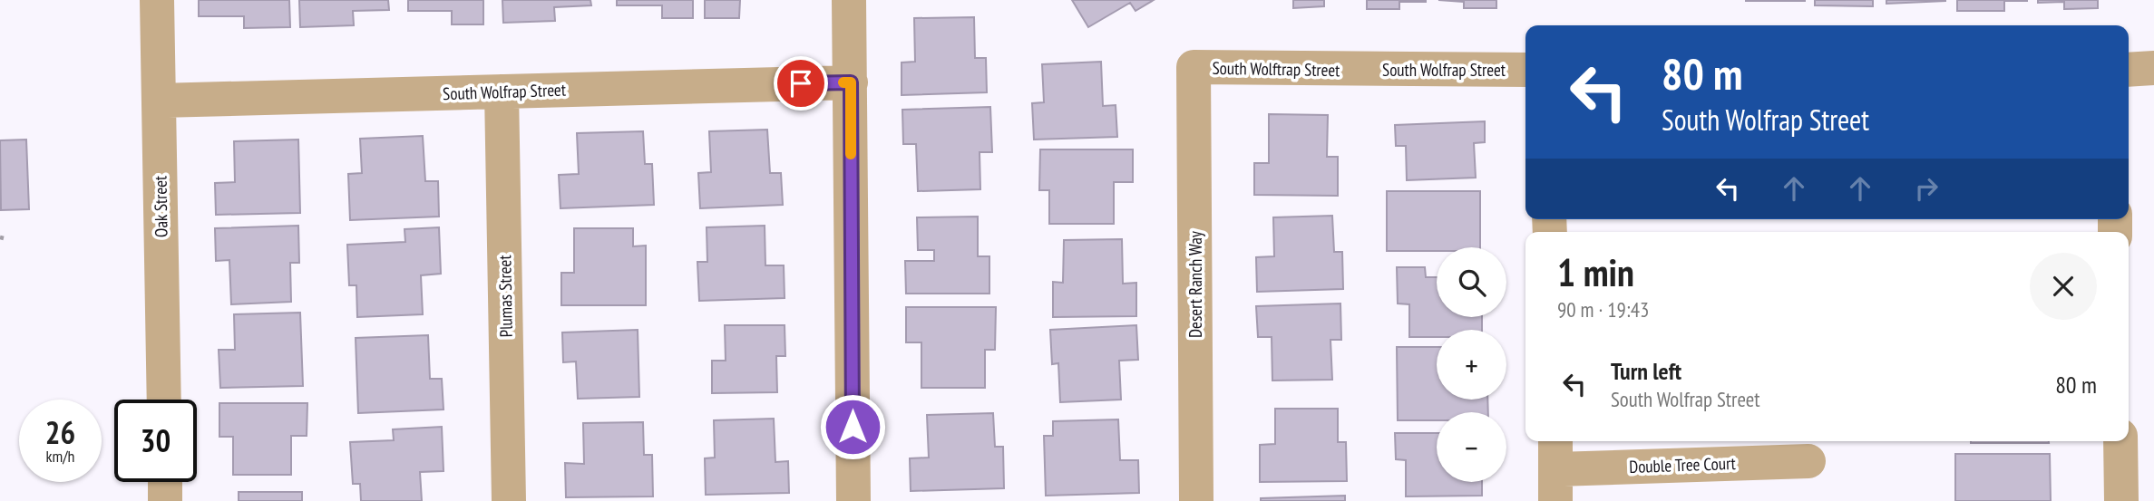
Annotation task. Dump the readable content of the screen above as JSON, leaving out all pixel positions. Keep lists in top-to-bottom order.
{
  "streets": {
    "street": [
      "South Wolftrap Street",
      "South Wolfrap Street",
      "Oak Street",
      "Desert Ranch Way",
      "Plumas Street",
      "Double Tree Court"
    ]
  },
  "crossings": [
    ["South Wolftrap Street", "South Wolfrap Street"],
    ["South Wolftrap Street", "Desert Ranch Way"],
    ["South Wolfrap Street", "Oak Street"],
    ["South Wolfrap Street", "Plumas Street"]
  ],
  "page": {
    "turn": ["80 m", "South Wolfrap Street"],
    "heading": ["1 min", "90 m · 19:43"],
    "map_buttons": ["+", "−"],
    "list": [
      {
        "name": "Turn left",
        "note": "South Wolfrap Street",
        "value": "80 m"
      }
    ],
    "speed": "26 km/h",
    "limit": "30"
  }
}
